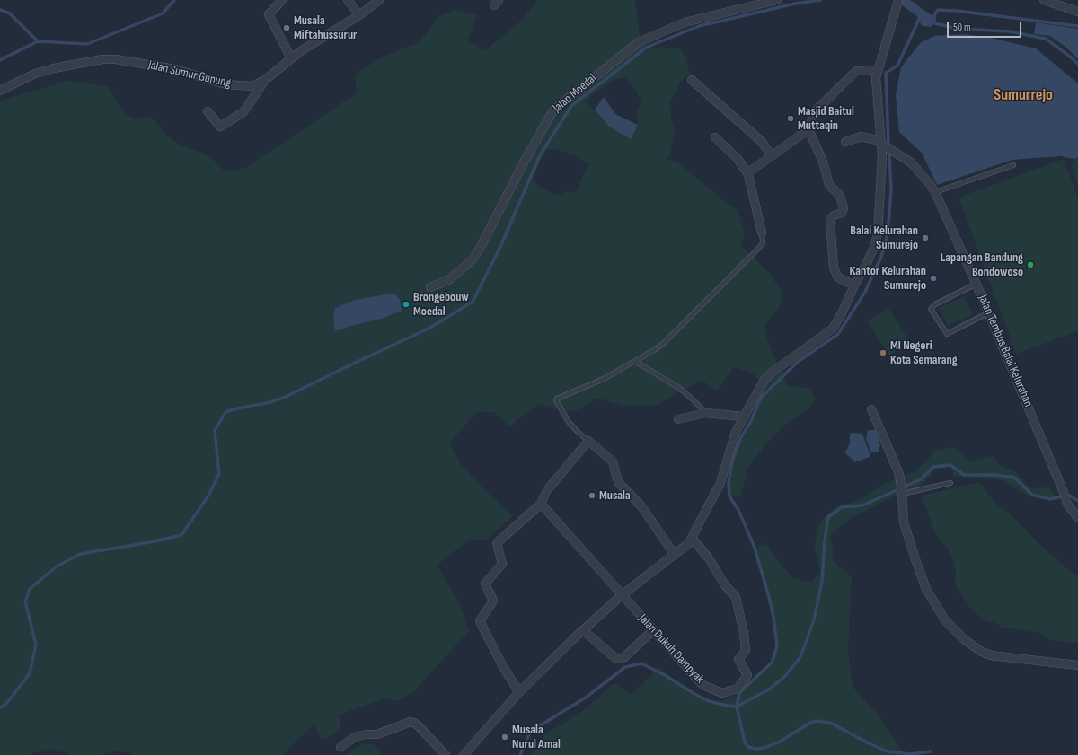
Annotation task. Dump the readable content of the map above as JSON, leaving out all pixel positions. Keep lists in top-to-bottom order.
{
  "streets": {
    "street": [
      "Jalan Sumur Gunung",
      "Jalan Moedal",
      "Jalan Tembus Balai Kelurahan",
      "Jalan Dukuh Dampyak"
    ]
  },
  "districts": ["Sumurrejo"],
  "places": [
    "Musala Miftahussurur",
    "Masjid Baitul Muttaqin",
    "Balai Kelurahan Sumurejo",
    "Lapangan Bandung Bondowoso",
    "Kantor Kelurahan Sumurejo",
    "Brongebouw Moedal",
    "MI Negeri Kota Semarang",
    "Musala",
    "Musala Nurul Amal"
  ],
  "scale_bar": "50 m"
}
